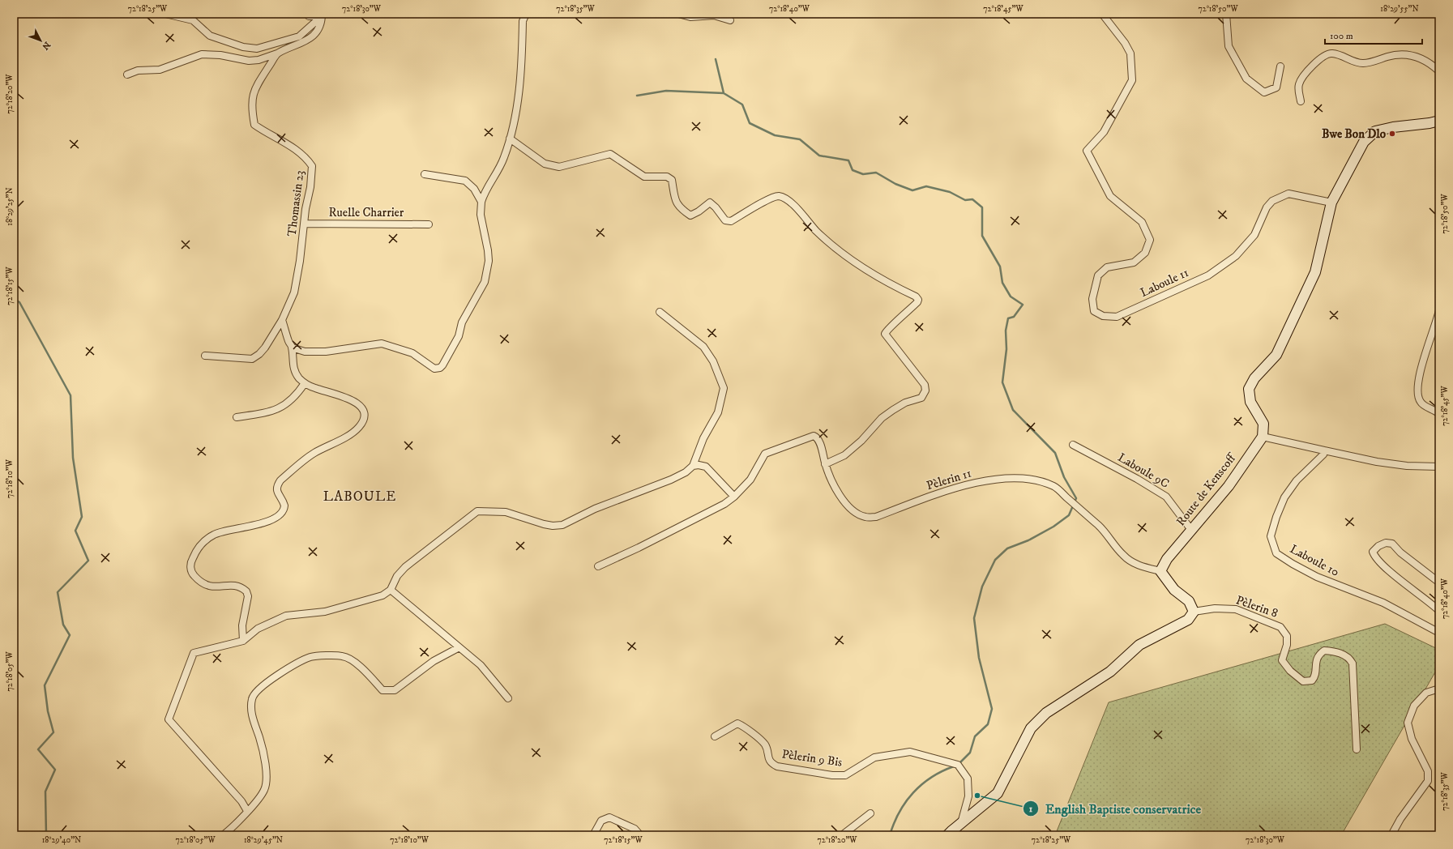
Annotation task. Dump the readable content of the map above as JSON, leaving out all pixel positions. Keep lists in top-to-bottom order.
{
  "streets": {
    "main road": ["Route de Kenscoff"],
    "street": [
      "Thomassin 23",
      "Ruelle Charrier",
      "Laboule 11",
      "Laboule 9C",
      "Pèlerin 11",
      "Laboule 10",
      "Pèlerin 8",
      "Pèlerin 9 Bis"
    ]
  },
  "crossings": [
    ["Thomassin 23", "Ruelle Charrier"],
    ["Laboule 9C", "Route de Kenscoff"],
    ["Pèlerin 11", "Route de Kenscoff"]
  ],
  "districts": ["LABOULE"],
  "places": ["Bwe Bon Dlo", "English Baptiste conservatrice"],
  "scale_bar": "100 m",
  "north": "bottom right",
  "coordinates": [
    "72°18'25\"W",
    "72°18'30\"W",
    "72°18'35\"W",
    "72°18'40\"W",
    "72°18'45\"W",
    "72°18'50\"W",
    "18°29'55\"N",
    "72°18'20\"W",
    "18°29'25\"N",
    "72°18'15\"W",
    "72°18'10\"W",
    "72°18'05\"W",
    "18°29'40\"N",
    "18°29'45\"N"
  ]
}
